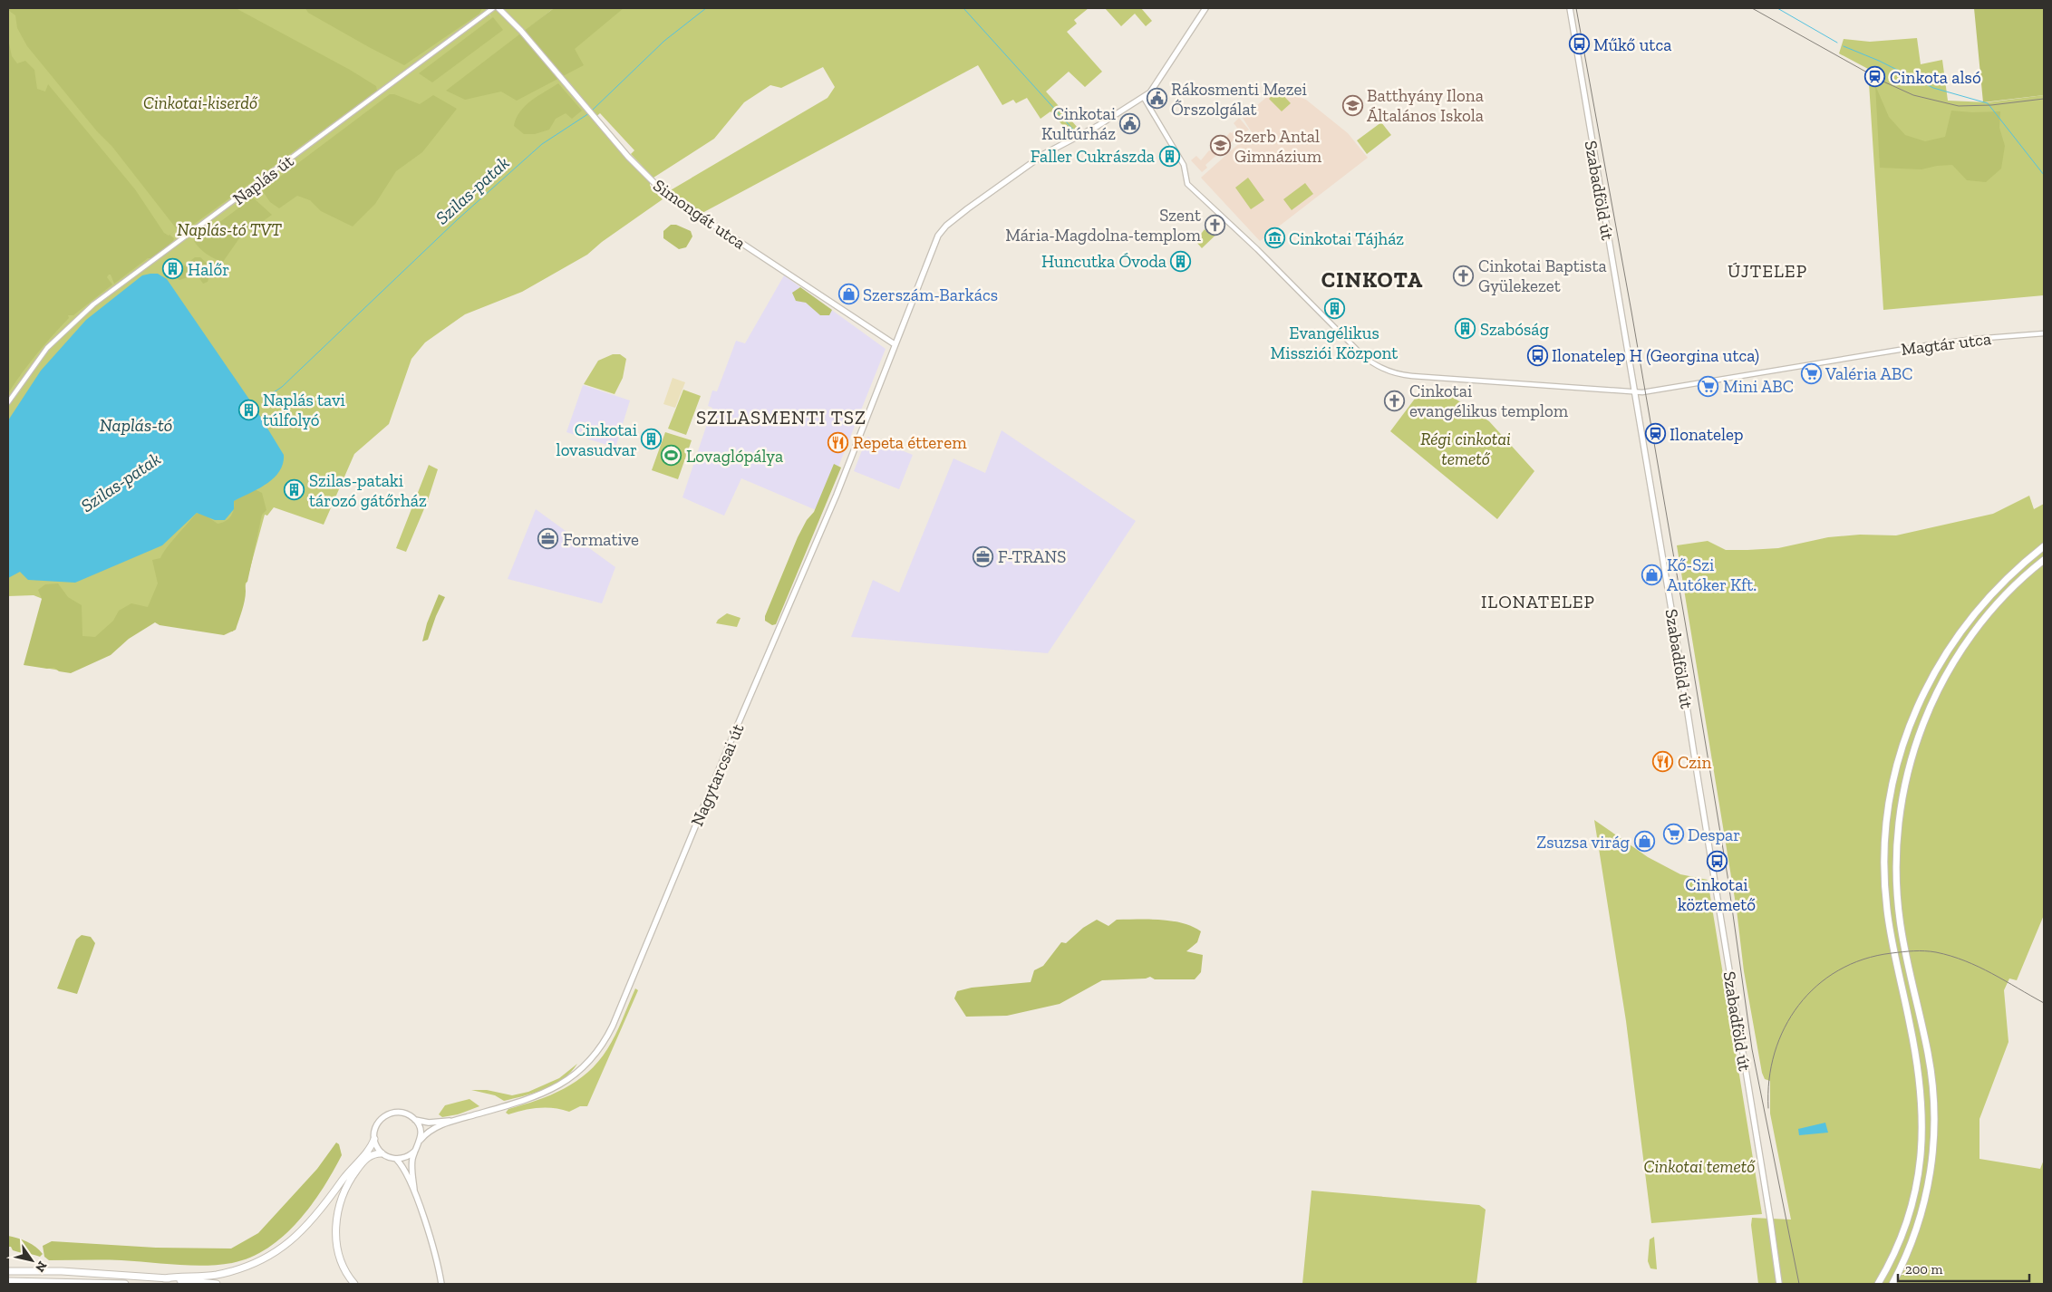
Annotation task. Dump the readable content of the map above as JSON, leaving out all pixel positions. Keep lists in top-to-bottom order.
{
  "streets": {
    "main road": ["Szabadföld út", "Simongát utca", "Nagytarcsai út"],
    "street": ["Naplás út", "Magtár utca"]
  },
  "crossings": [
    ["Szabadföld út", "Magtár utca"],
    ["Simongát utca", "Nagytarcsai út"],
    ["Magtár utca", "Nagytarcsai út"]
  ],
  "districts": [
    "ÚJTELEP",
    "CINKOTA",
    "SZILASMENTI TSZ",
    "ILONATELEP"
  ],
  "water": ["Szilas-patak", "Naplás-tó"],
  "parks": [
    "Cinkotai-kiserdő",
    "Naplás-tó TVT",
    "Régi cinkotai temető",
    "Cinkotai temető"
  ],
  "places": {
    "bus stop": ["Műkő utca", "Ilonatelep H (Georgina utca)", "Cinkotai köztemető"],
    "station": ["Cinkota alsó", "Ilonatelep"],
    "public building": ["Rákosmenti Mezei Őrszolgálat", "Cinkotai Kultúrház"],
    "school or university": ["Batthyány Ilona Általános Iskola", "Szerb Antal Gimnázium"],
    "building": [
      "Faller Cukrászda",
      "Huncutka Óvoda",
      "Halőr",
      "Evangélikus Missziói Központ",
      "Szabóság",
      "Naplás tavi túlfolyó",
      "Cinkotai lovasudvar",
      "Szilas-pataki tározó gátőrház"
    ],
    "church": ["Szent Mária-Magdolna-templom", "Cinkotai Baptista Gyülekezet", "Cinkotai evangélikus templom"],
    "museum": ["Cinkotai Tájház"],
    "shop": ["Szerszám-Barkács", "Kő-Szi Autóker Kft.", "Zsuzsa virág"],
    "supermarket": ["Valéria ABC", "Mini ABC", "Despar"],
    "restaurant": ["Repeta étterem", "Czin"],
    "sports": ["Lovaglópálya"],
    "office": ["Formative", "F-TRANS"]
  },
  "scale_bar": "200 m",
  "north": "bottom right"
}
